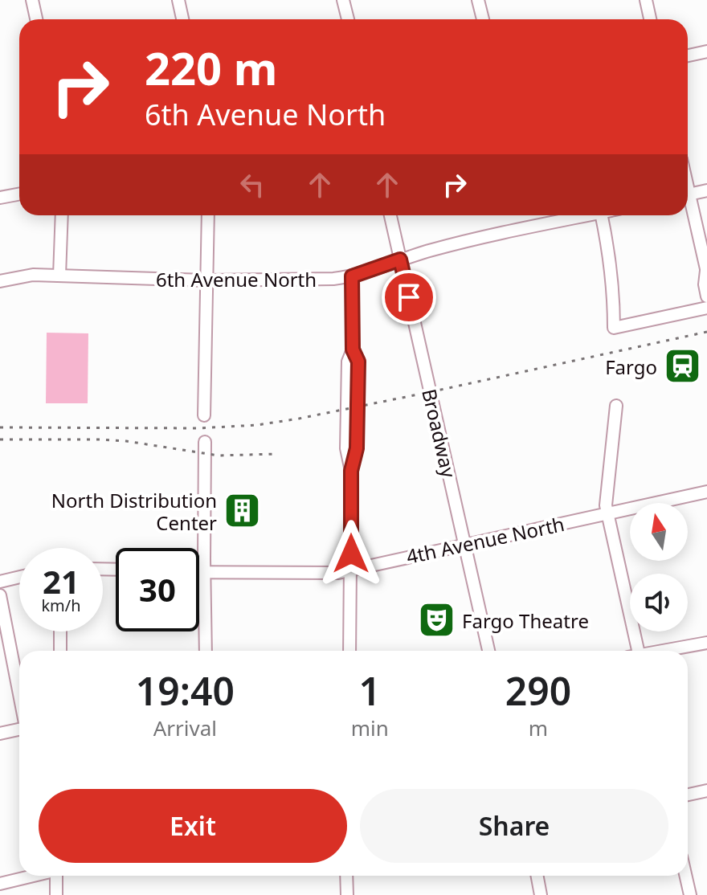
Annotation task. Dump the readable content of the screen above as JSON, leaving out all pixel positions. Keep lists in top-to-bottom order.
{
  "streets": {
    "street": ["6th Avenue North", "Broadway", "4th Avenue North"]
  },
  "crossings": [
    ["6th Avenue North", "Broadway"],
    ["Broadway", "4th Avenue North"]
  ],
  "places": {
    "station": ["Fargo"],
    "building": ["North Distribution Center"],
    "theatre": ["Fargo Theatre"]
  },
  "north": "top",
  "page": {
    "turn": ["220 m", "6th Avenue North"],
    "speed": "21 km/h",
    "limit": "30",
    "eta": [
      "19:40",
      "Arrival",
      "1",
      "min",
      "290",
      "m"
    ],
    "buttons": ["Exit", "Share"]
  }
}
